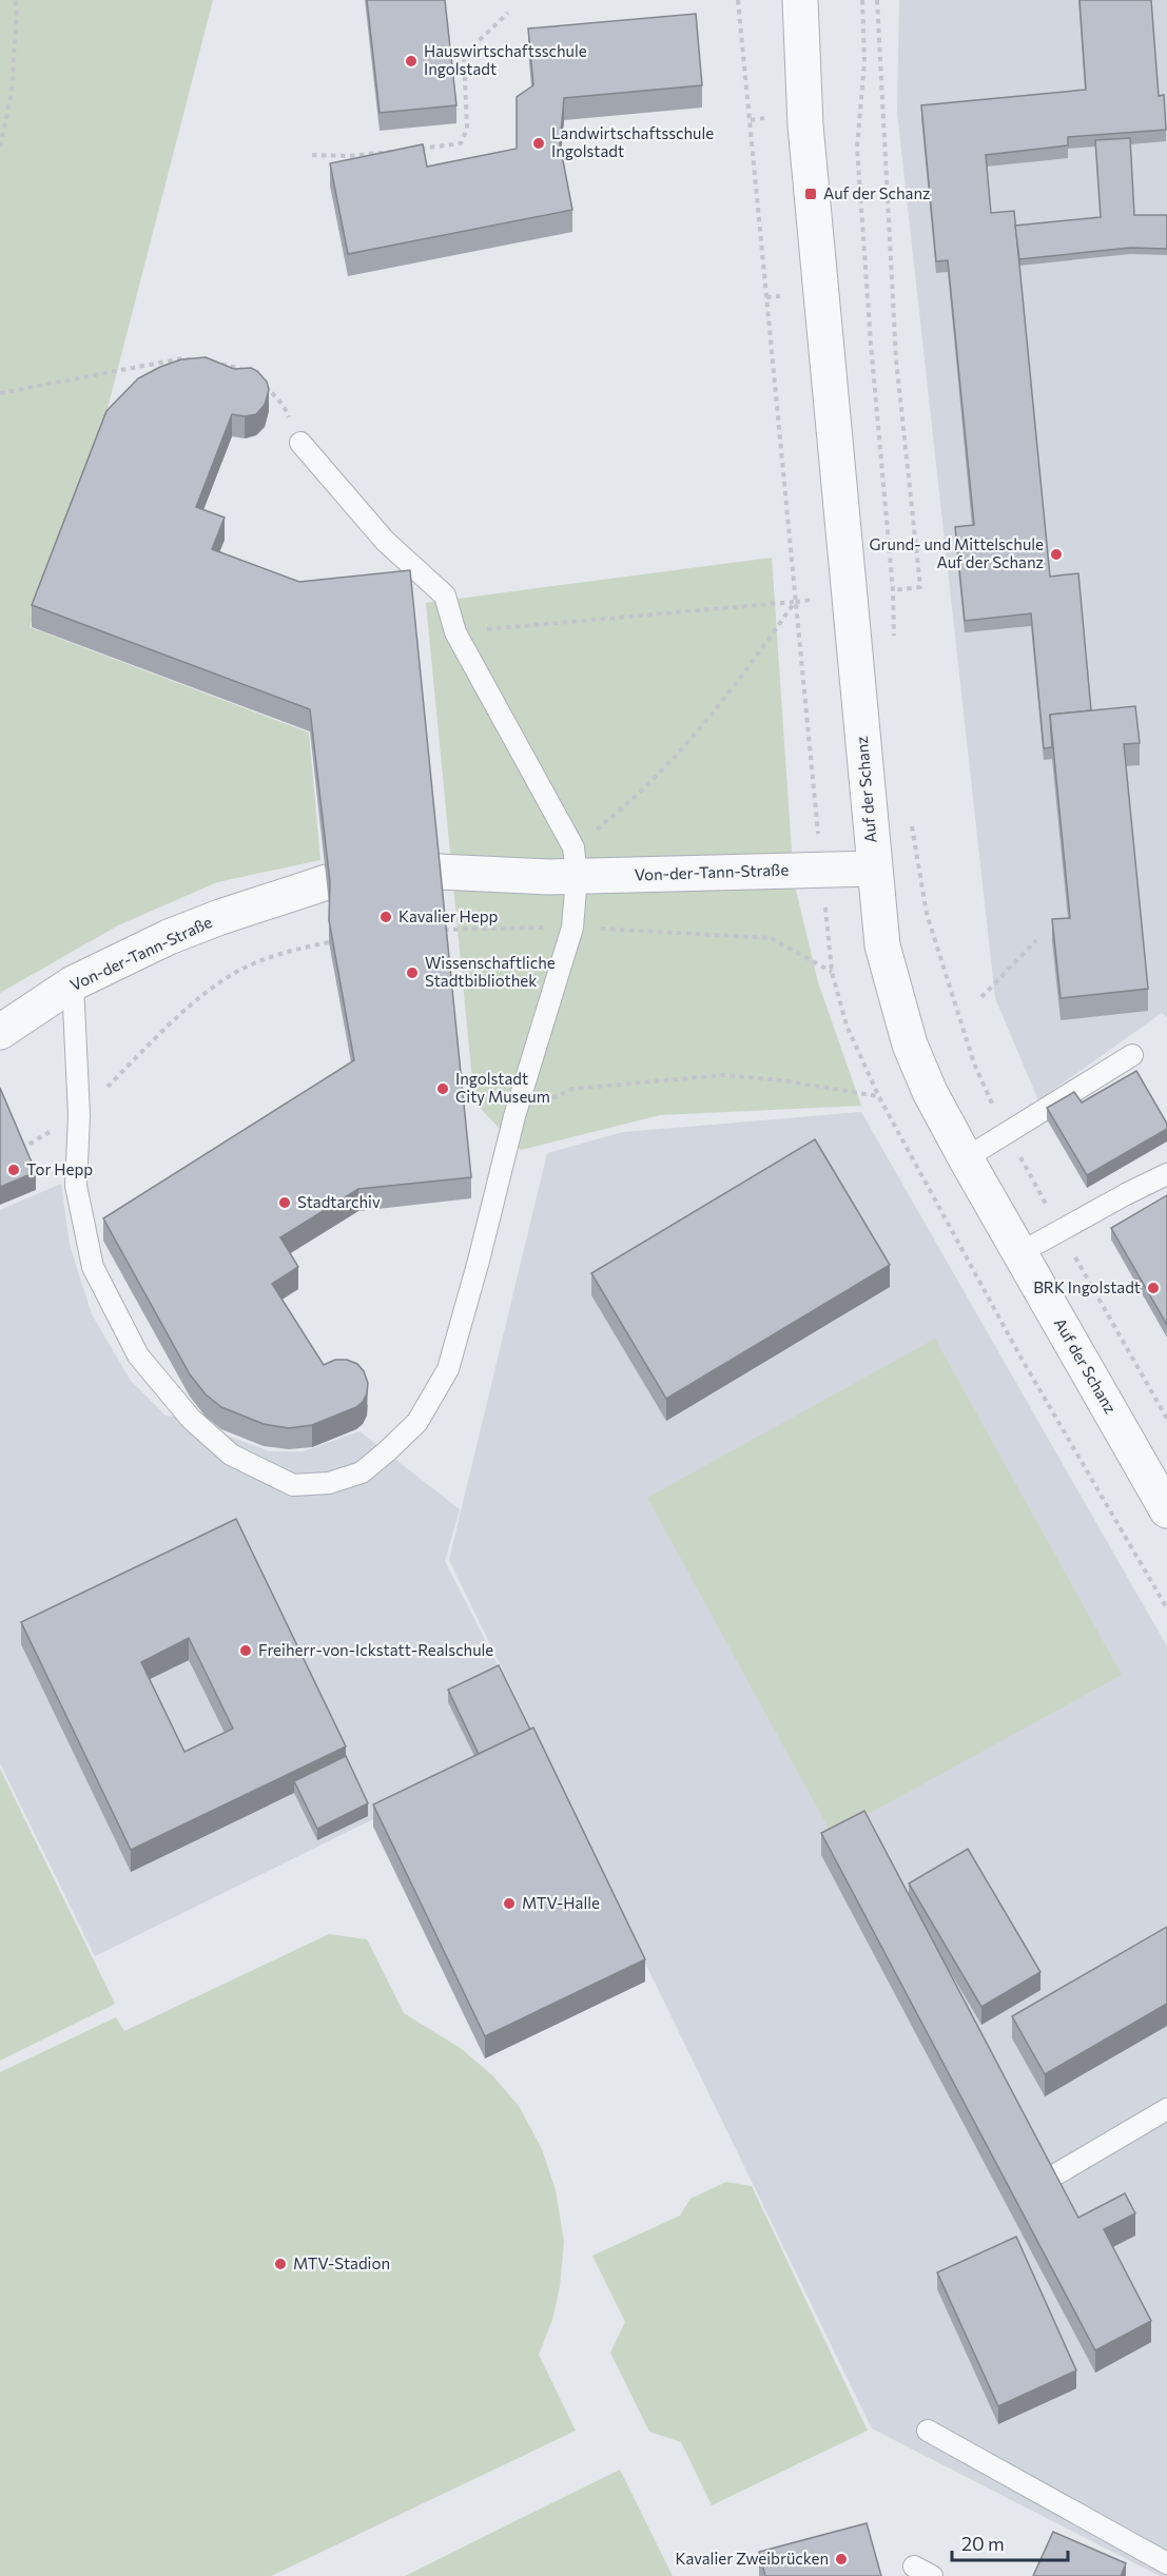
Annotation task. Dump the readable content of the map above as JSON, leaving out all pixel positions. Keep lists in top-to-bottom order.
{
  "streets": {
    "street": ["Auf der Schanz", "Von-der-Tann-Straße"]
  },
  "crossings": [
    ["Auf der Schanz", "Von-der-Tann-Straße"]
  ],
  "places": {
    "other": [
      "Hauswirtschaftsschule Ingolstadt",
      "Landwirtschaftsschule Ingolstadt",
      "Grund- und Mittelschule Auf der Schanz",
      "Kavalier Hepp",
      "Wissenschaftliche Stadtbibliothek",
      "Ingolstadt City Museum",
      "Tor Hepp",
      "Stadtarchiv",
      "BRK Ingolstadt",
      "Freiherr-von-Ickstatt-Realschule",
      "MTV-Halle",
      "MTV-Stadion",
      "Kavalier Zweibrücken"
    ],
    "transit": ["Auf der Schanz"]
  },
  "scale_bar": "20 m"
}
